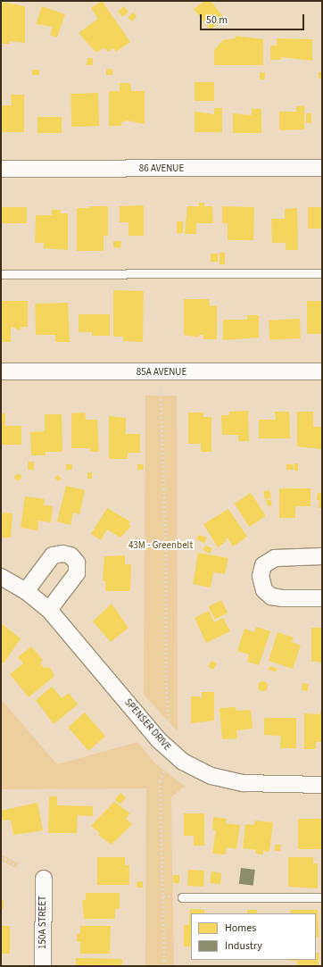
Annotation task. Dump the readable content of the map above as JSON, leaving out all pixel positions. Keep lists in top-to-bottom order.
{
  "streets": {
    "street": [
      "86 AVENUE",
      "85A AVENUE",
      "SPENSER DRIVE",
      "150A STREET"
    ]
  },
  "parks": ["43M - Greenbelt"],
  "legend": ["Homes", "Industry"],
  "scale_bar": "50 m"
}
